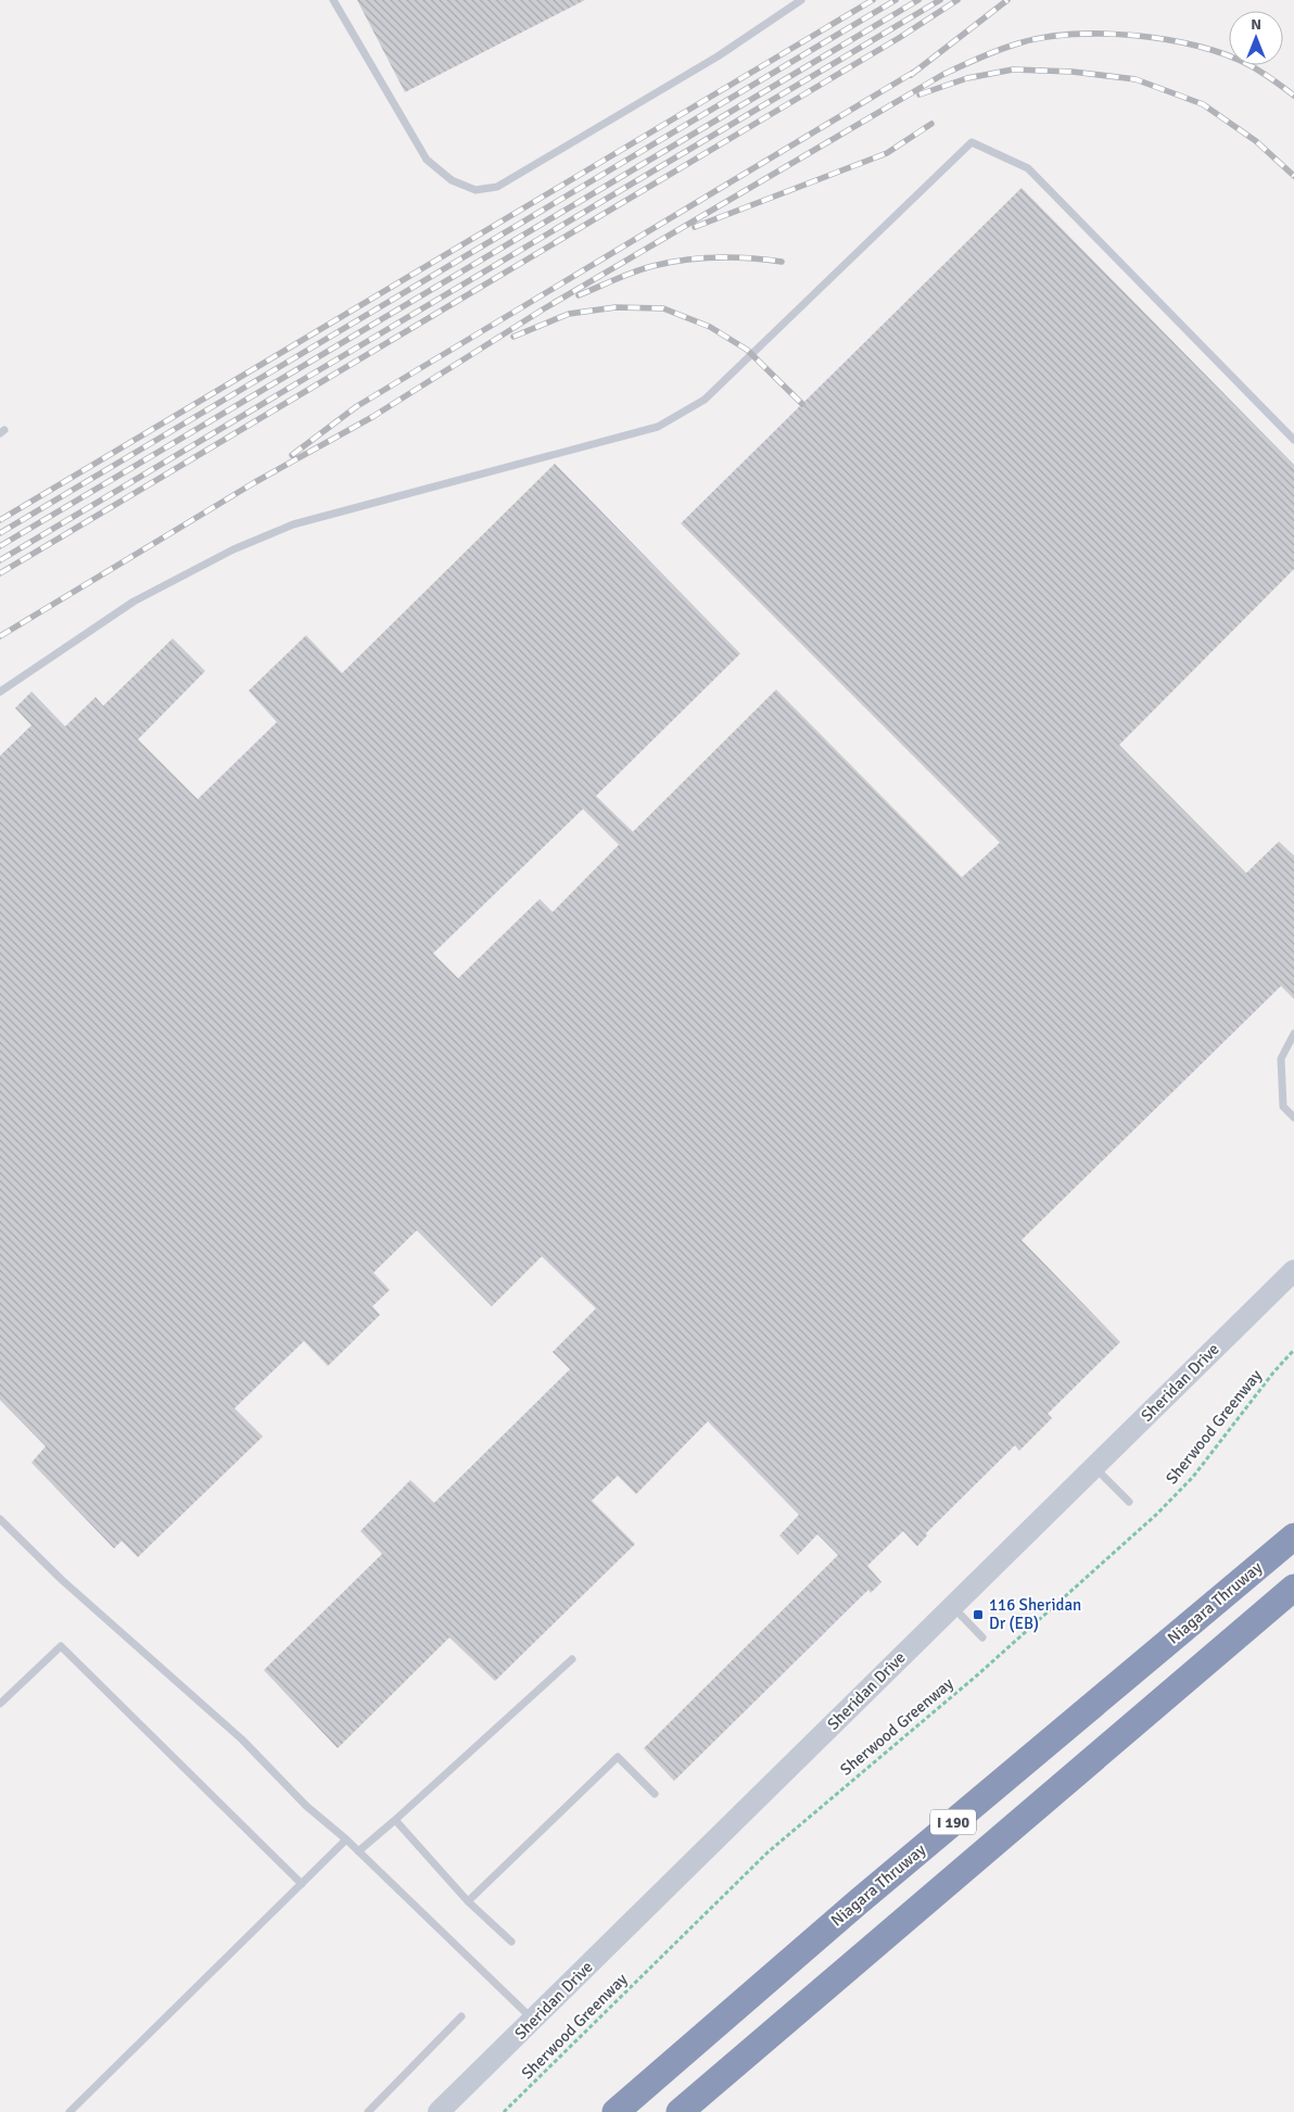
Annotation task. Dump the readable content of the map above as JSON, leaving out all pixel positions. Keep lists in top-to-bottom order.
{
  "streets": {
    "highway": ["Niagara Thruway", "I 190"],
    "main road": ["Sheridan Drive"],
    "path": ["Sherwood Greenway"]
  },
  "places": {
    "transit": ["116 Sheridan Dr (EB)"]
  },
  "north": "top"
}
